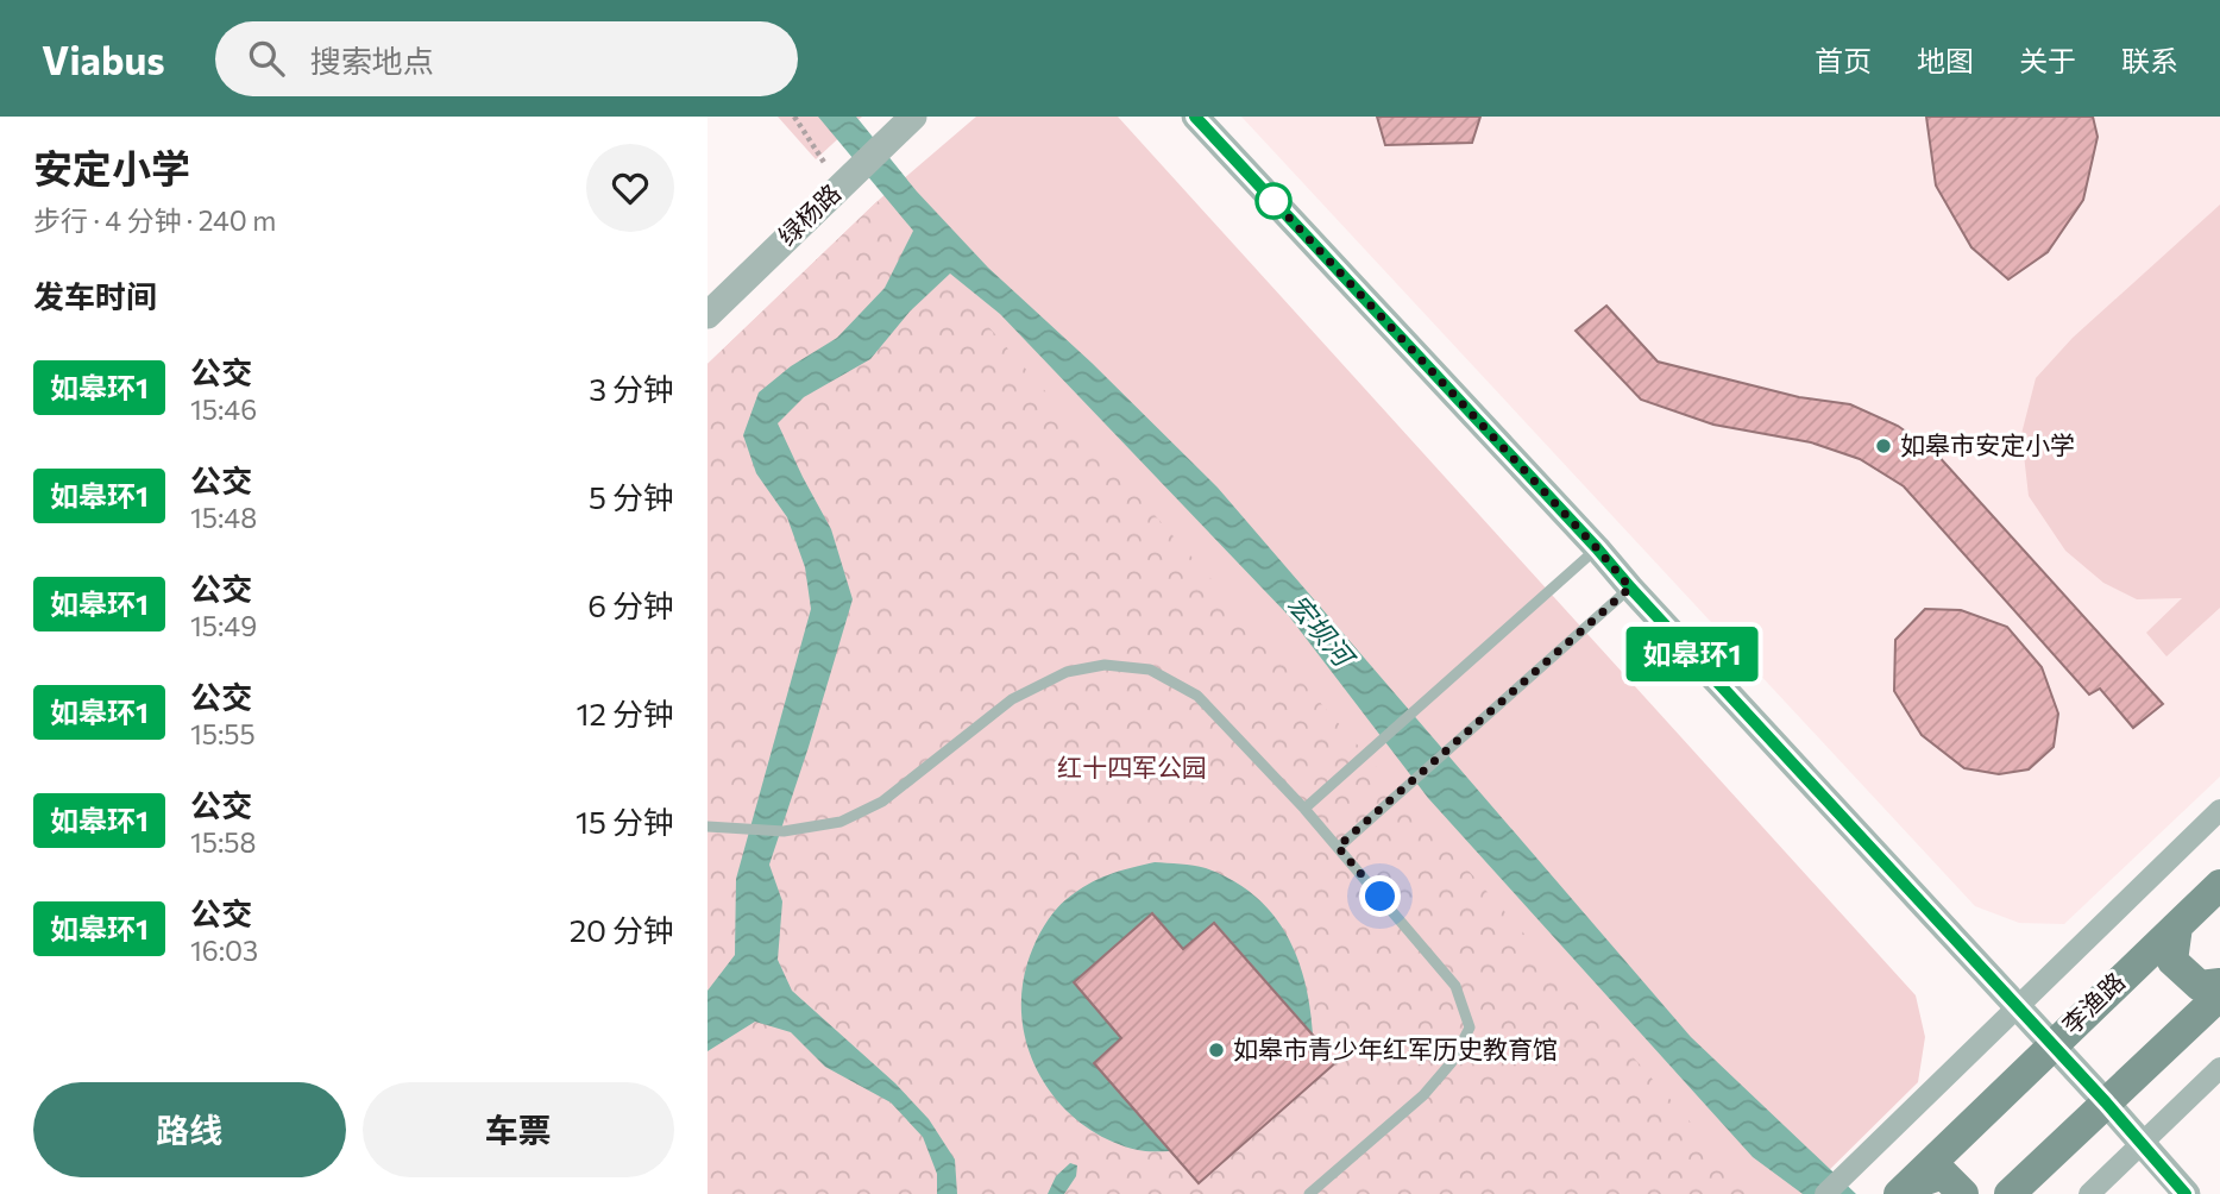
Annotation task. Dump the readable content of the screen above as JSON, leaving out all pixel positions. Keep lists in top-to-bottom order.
{
  "streets": {
    "main road": ["李渔路"],
    "street": ["绿杨路"]
  },
  "water": ["宏坝河"],
  "parks": ["红十四军公园"],
  "places": ["如皋市安定小学", "如皋市青少年红军历史教育馆"],
  "lines": ["bus line 如皋环1"],
  "page": {
    "header": "Viabus",
    "search": "搜索地点",
    "nav": [
      "首页",
      "地图",
      "关于",
      "联系"
    ],
    "heading": [
      ["安定小学", "步行 · 4 分钟 · 240 m"],
      "发车时间"
    ],
    "on_map": "如皋环1",
    "list": [
      {
        "mark": "如皋环1",
        "name": "公交",
        "note": "15:46",
        "value": "3 分钟"
      },
      {
        "mark": "如皋环1",
        "name": "公交",
        "note": "15:48",
        "value": "5 分钟"
      },
      {
        "mark": "如皋环1",
        "name": "公交",
        "note": "15:49",
        "value": "6 分钟"
      },
      {
        "mark": "如皋环1",
        "name": "公交",
        "note": "15:55",
        "value": "12 分钟"
      },
      {
        "mark": "如皋环1",
        "name": "公交",
        "note": "15:58",
        "value": "15 分钟"
      },
      {
        "mark": "如皋环1",
        "name": "公交",
        "note": "16:03",
        "value": "20 分钟"
      }
    ],
    "buttons": ["路线", "车票"]
  }
}
